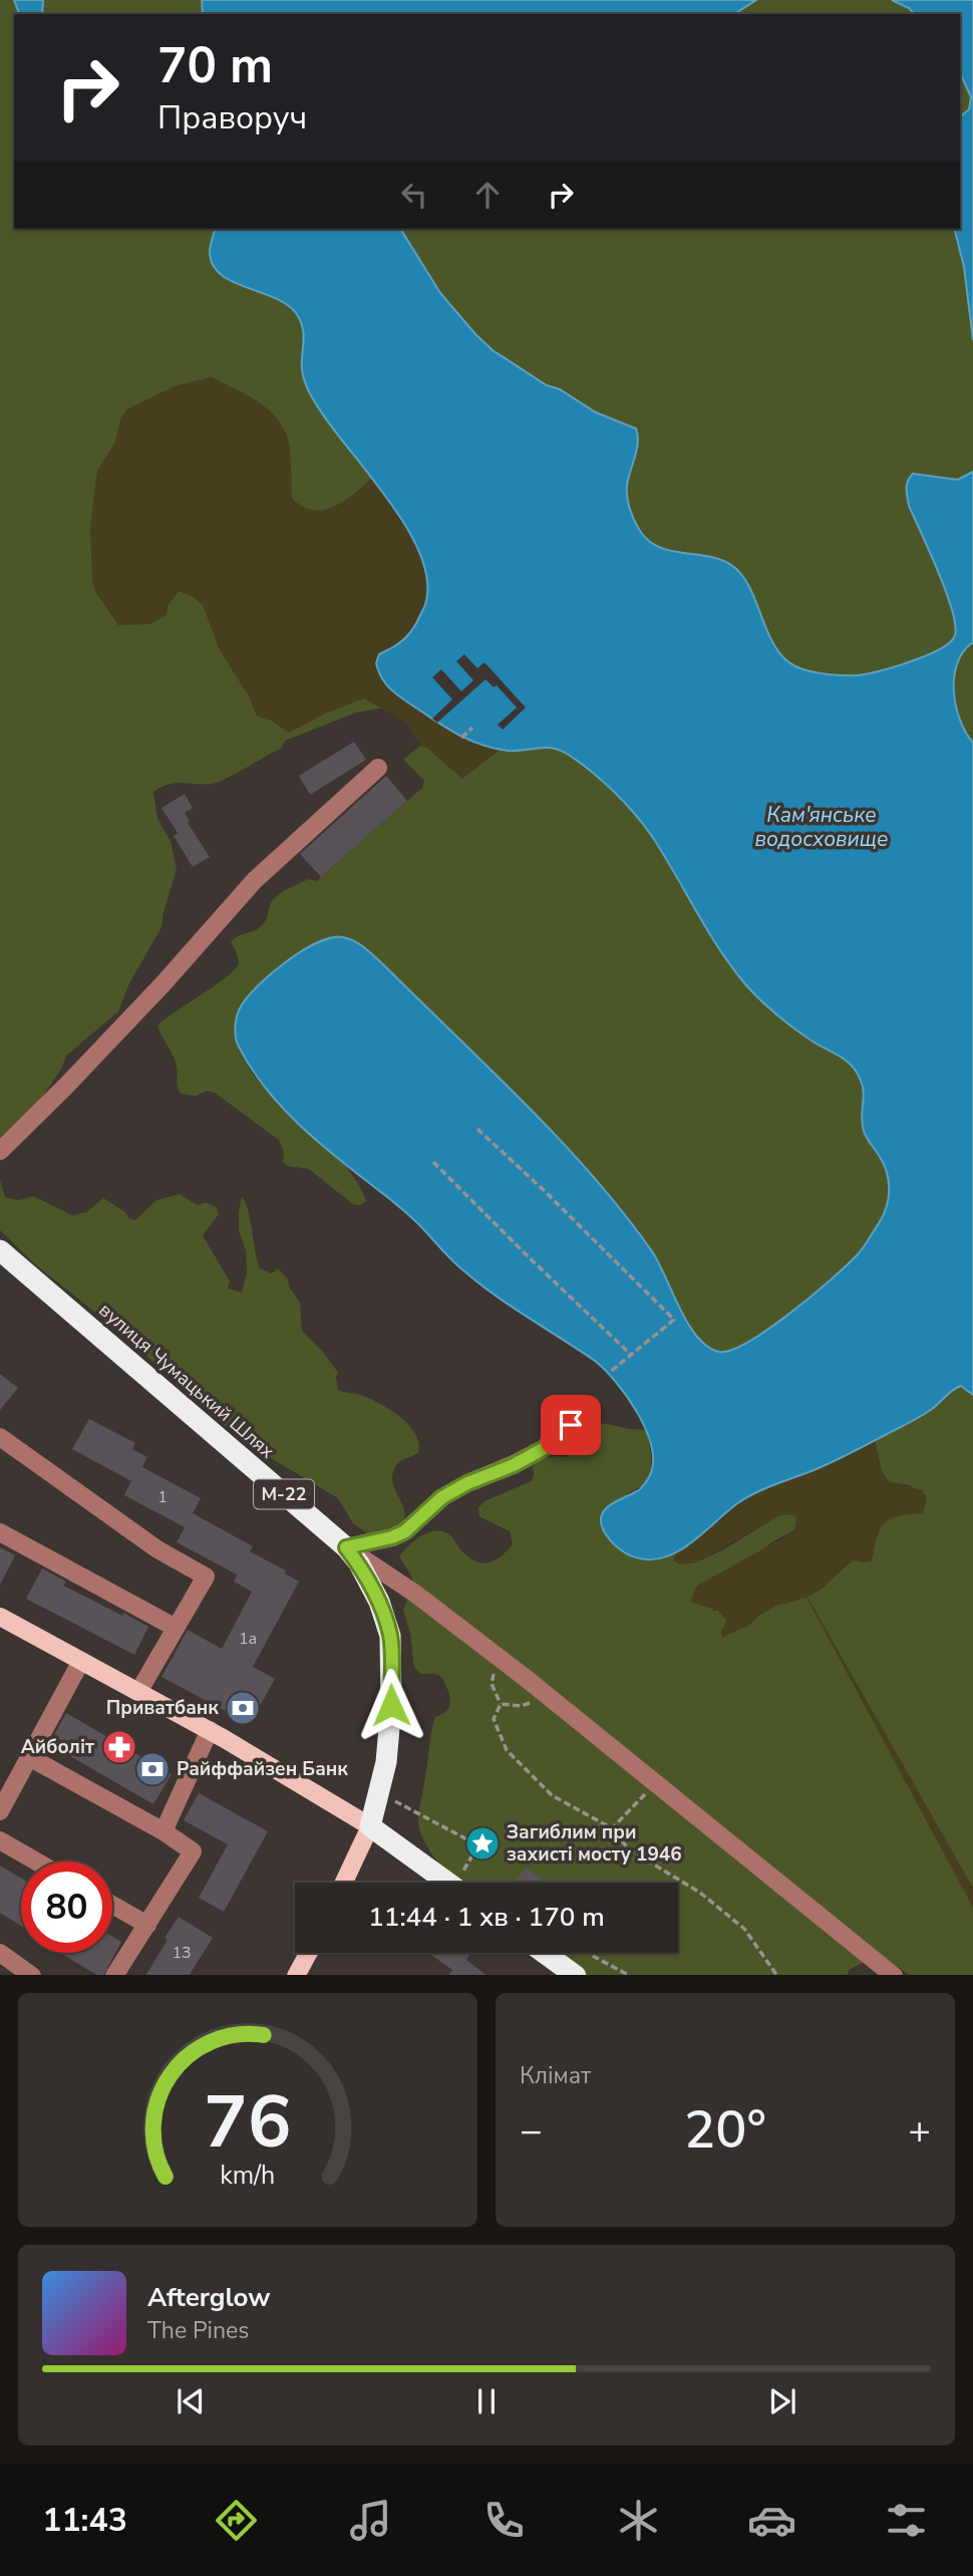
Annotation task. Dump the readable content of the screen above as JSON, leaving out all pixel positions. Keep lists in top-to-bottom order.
{
  "streets": {
    "highway": ["вулиця Чумацький Шлях", "М-22"]
  },
  "water": ["Кам'янське водосховище"],
  "places": {
    "bank": ["Приватбанк", "Райффайзен Банк"],
    "pharmacy": ["Айболіт"],
    "place": ["Загиблим при захисті мосту 1946"]
  },
  "house_numbers": ["1", "1а", "13"],
  "page": {
    "turn": ["70 m", "Праворуч"],
    "limit": "80",
    "trip": "11:44 · 1 хв · 170 m",
    "tile": "Клімат",
    "heat": ["−", "20°", "+"],
    "song": ["Afterglow", "The Pines"],
    "tabs": "11:43",
    "gauge": ["76", "km/h"]
  }
}
